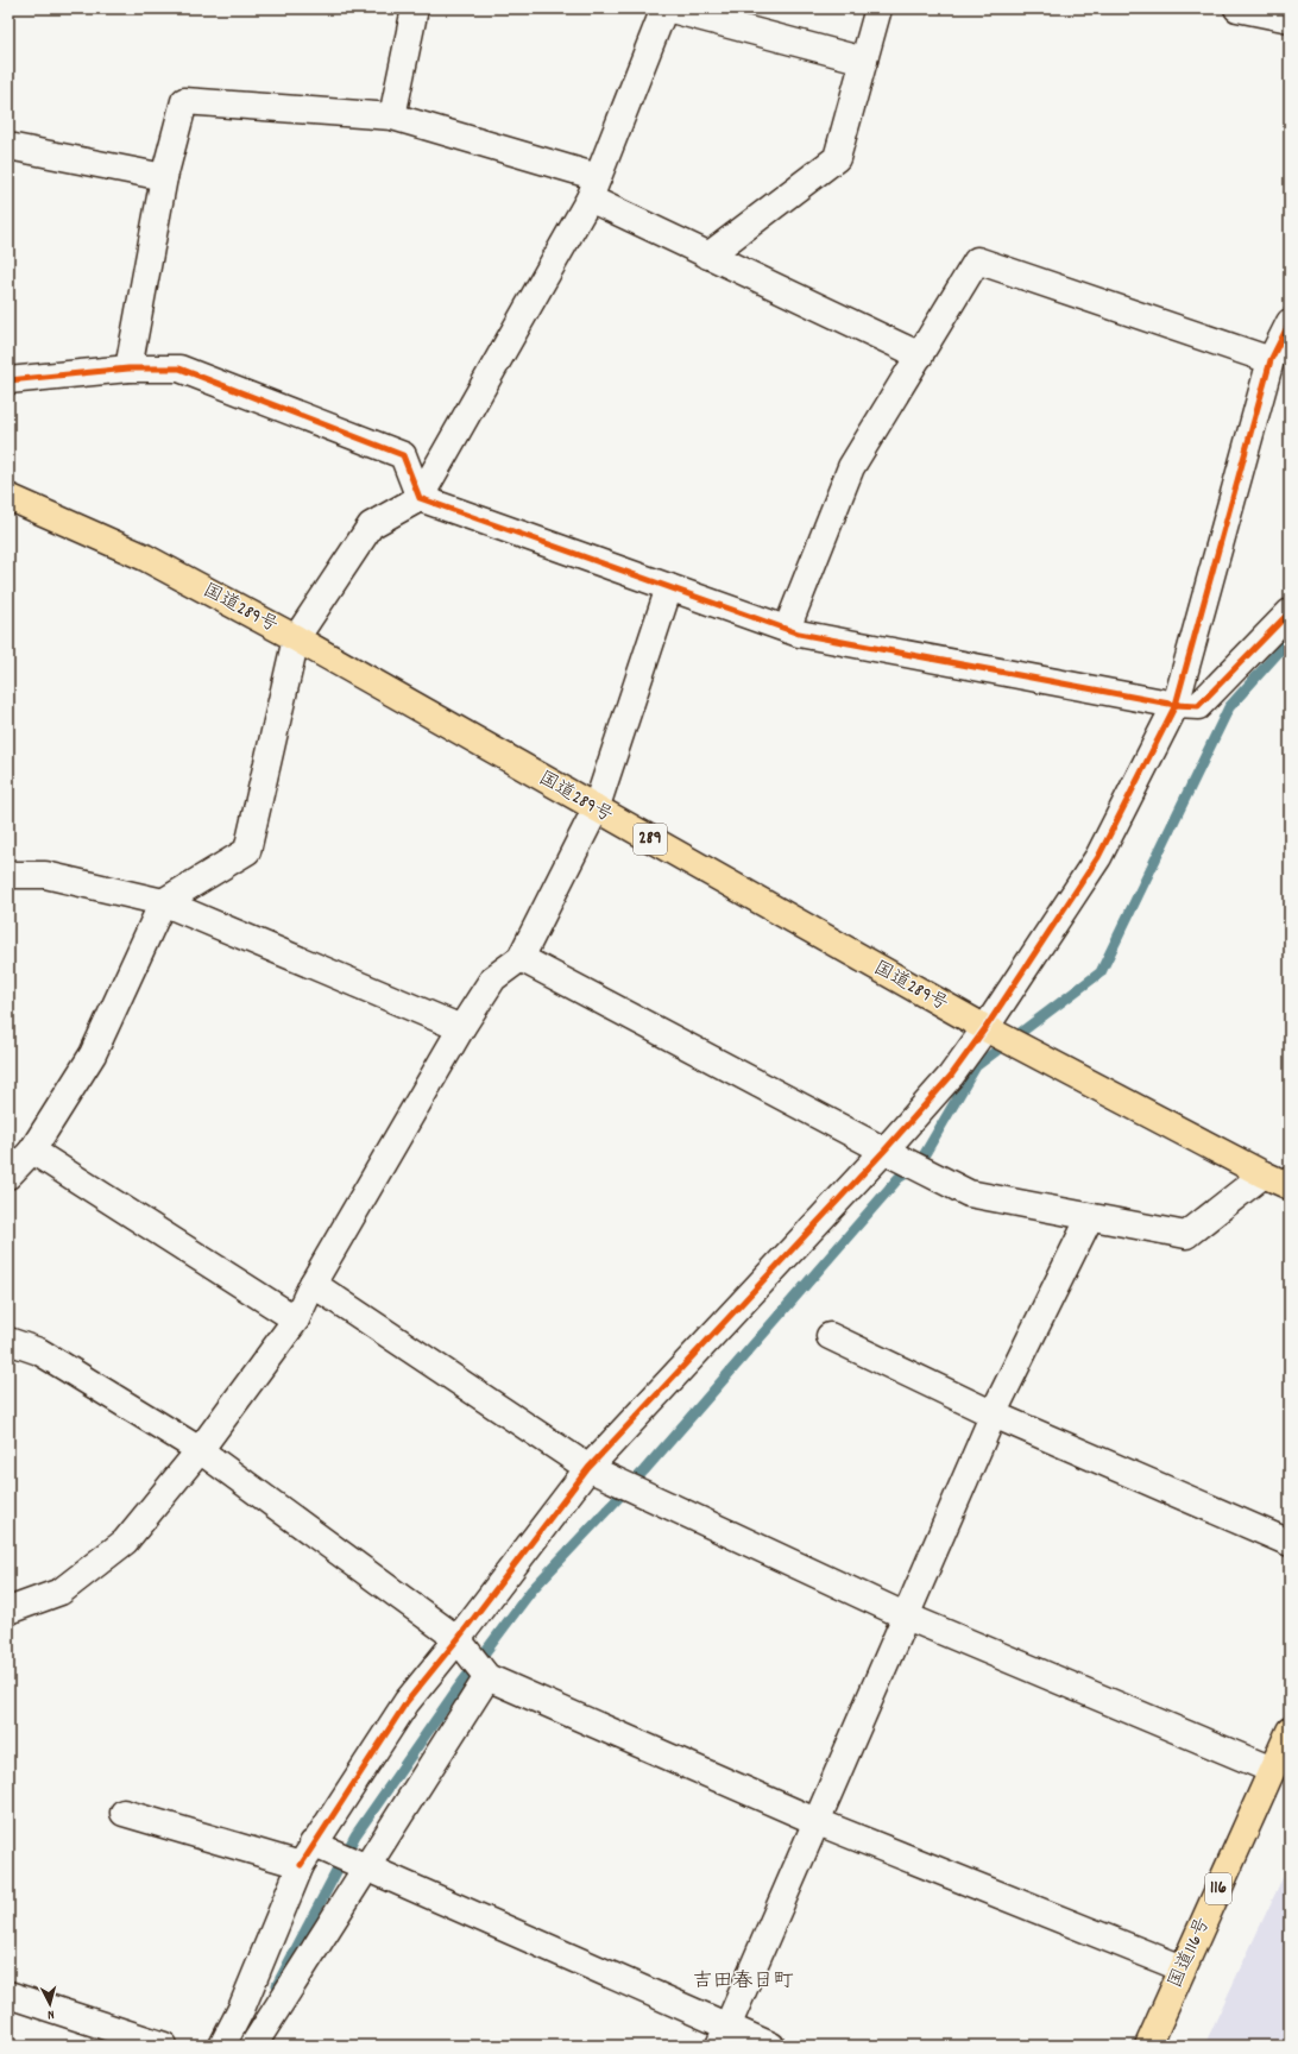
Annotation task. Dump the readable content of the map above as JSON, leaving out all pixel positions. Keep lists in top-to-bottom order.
{
  "streets": {
    "highway": [
      "国道289号",
      "289",
      "116",
      "国道116号"
    ]
  },
  "districts": ["吉田春日町"],
  "north": "bottom"
}
